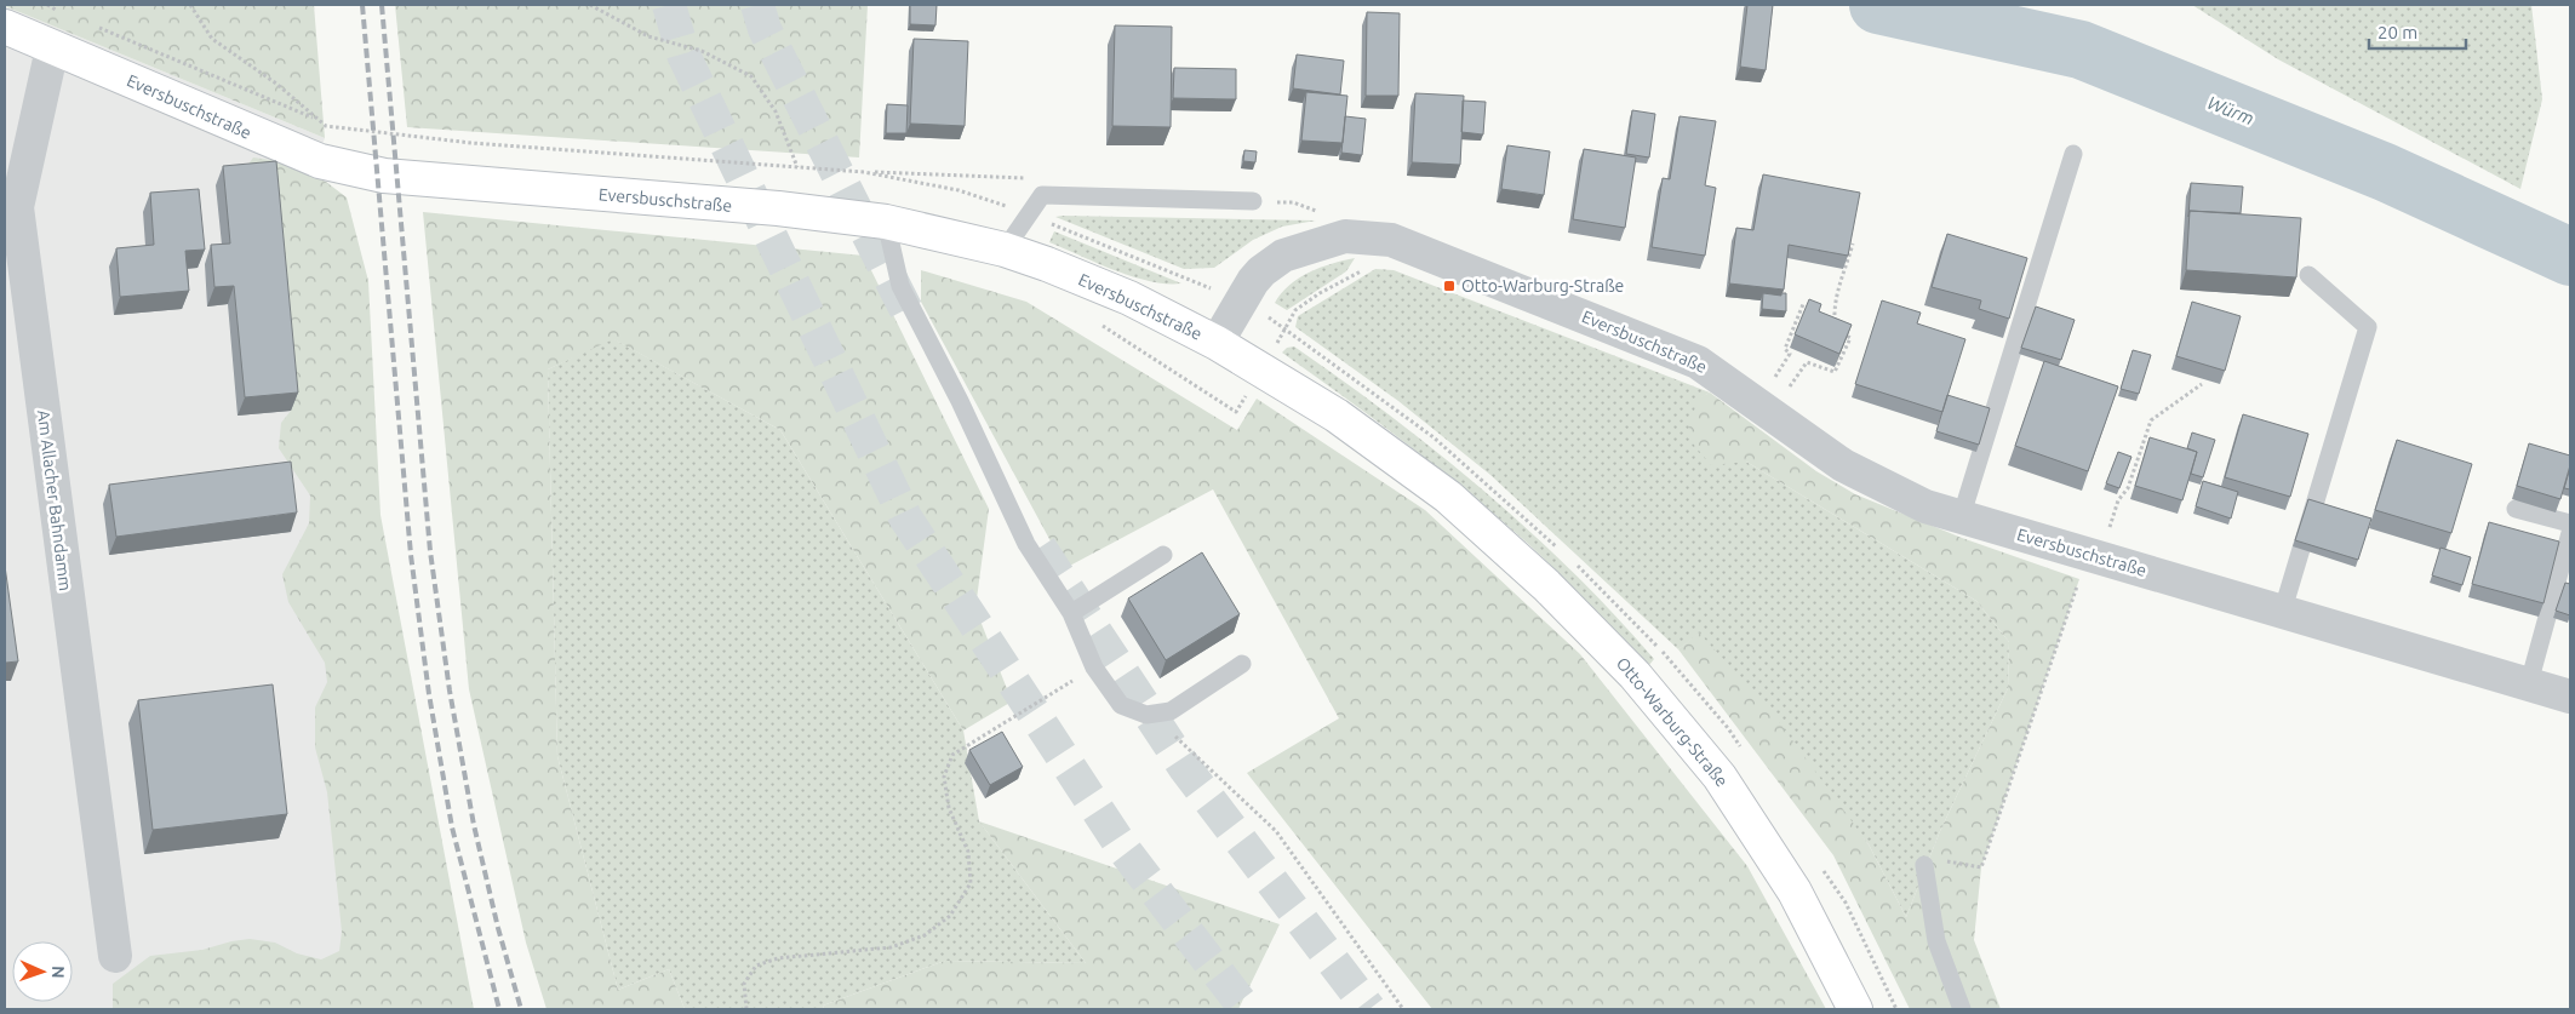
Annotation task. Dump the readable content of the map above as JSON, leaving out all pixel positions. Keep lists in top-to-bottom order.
{
  "streets": {
    "main road": ["Eversbuschstraße", "Otto-Warburg-Straße"],
    "street": ["Am Allacher Bahndamm"]
  },
  "crossings": [
    ["Eversbuschstraße", "Am Allacher Bahndamm"],
    ["Eversbuschstraße", "Otto-Warburg-Straße"]
  ],
  "water": ["Würm"],
  "places": {
    "transit": ["Otto-Warburg-Straße"]
  },
  "scale_bar": "20 m",
  "north": "right"
}
